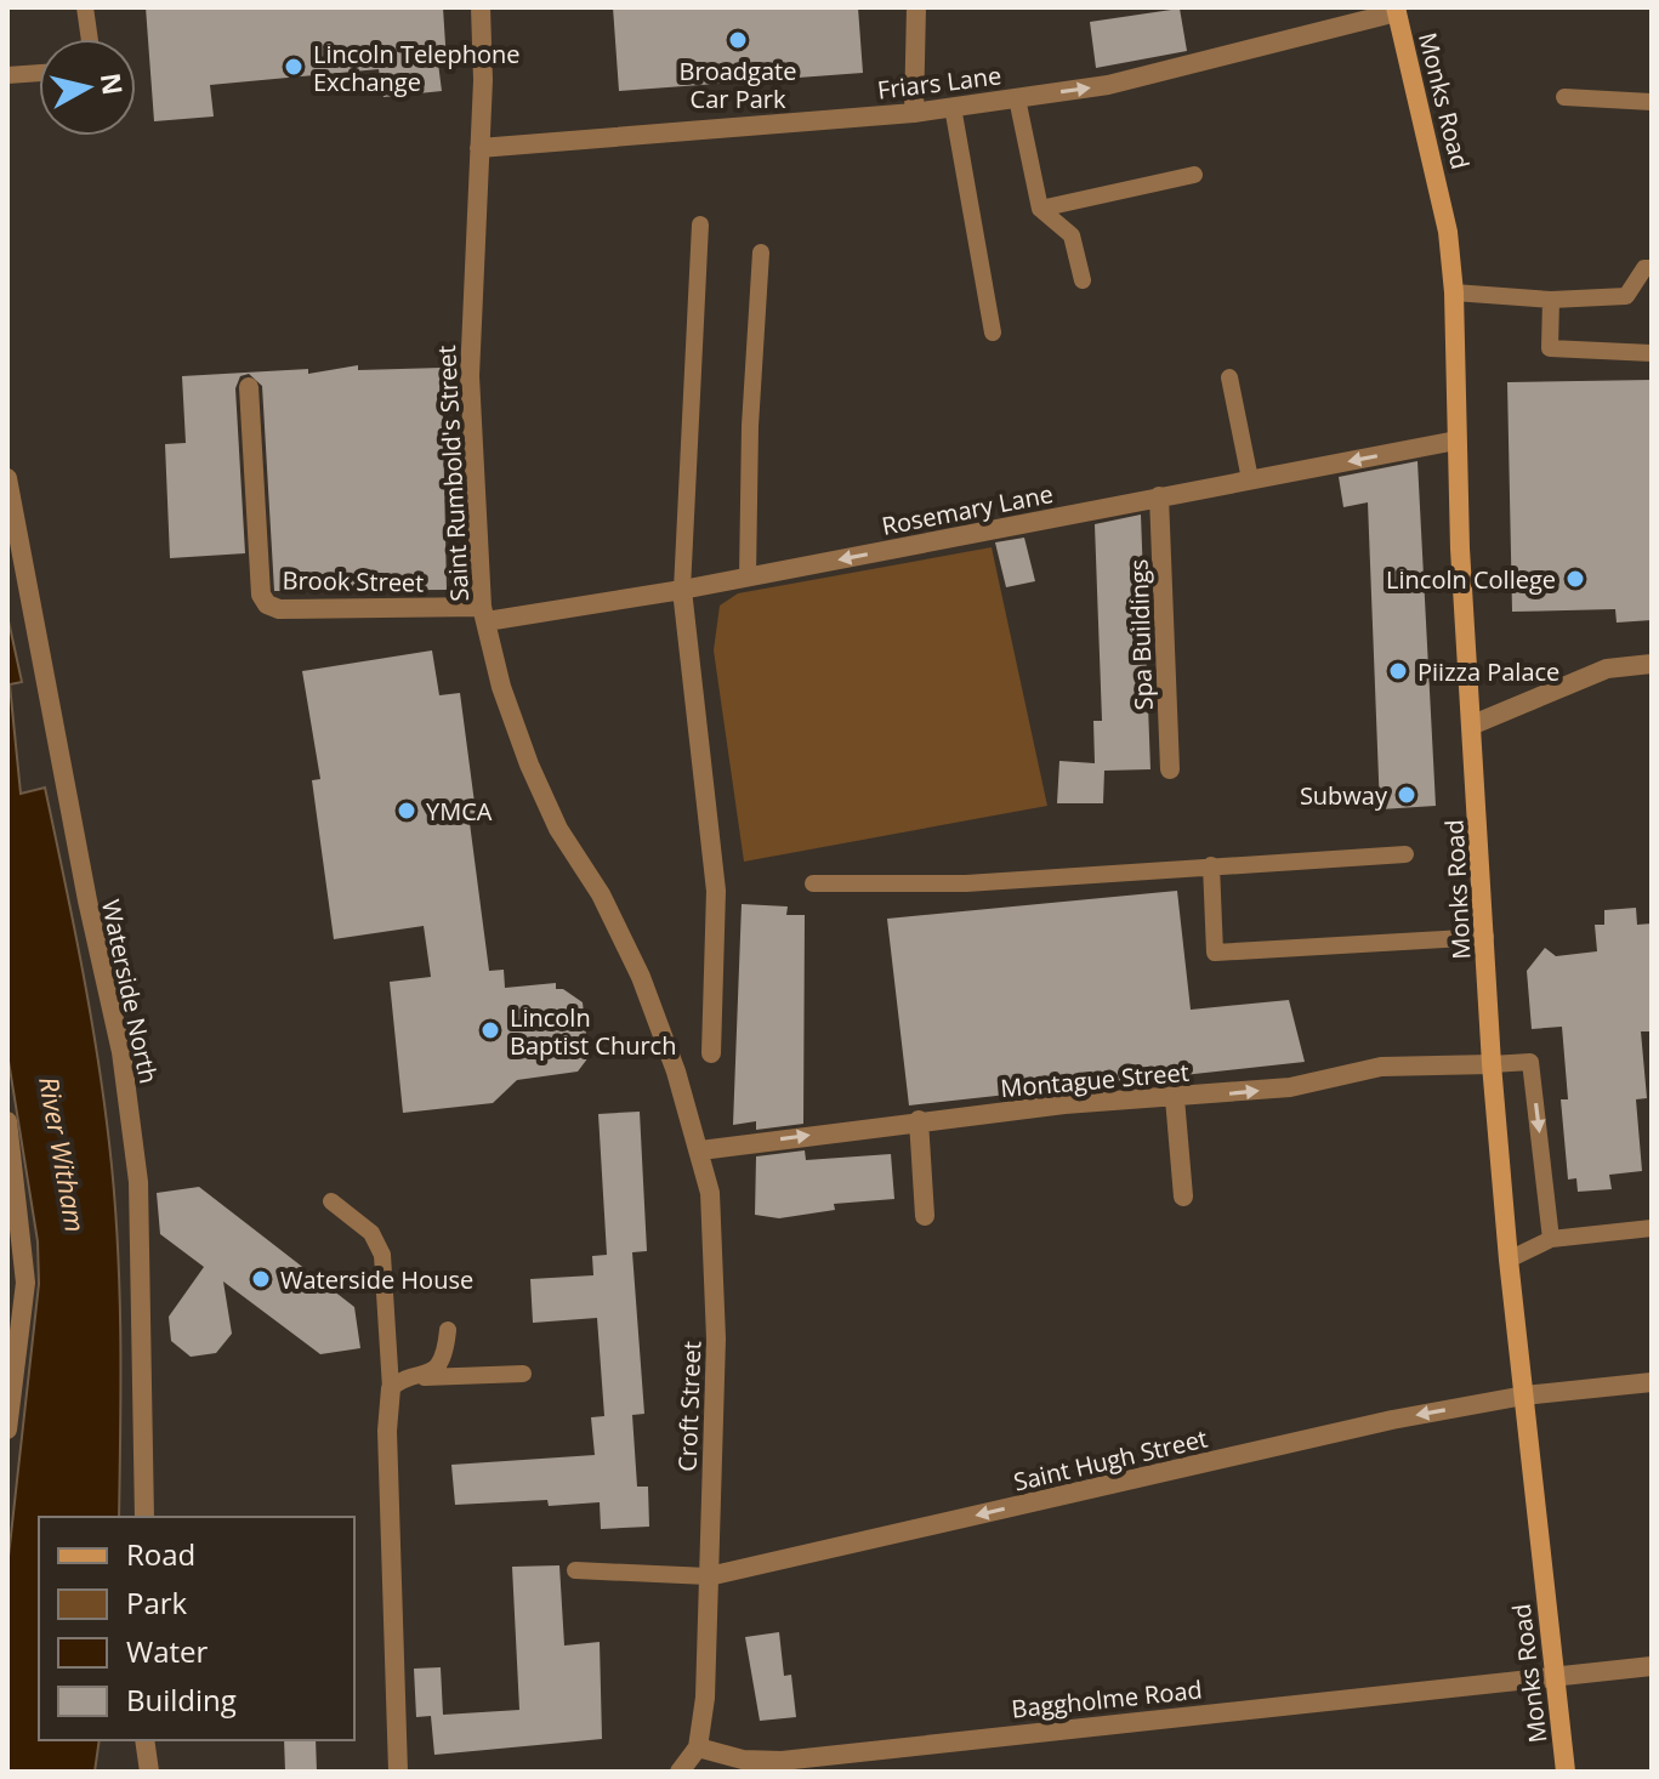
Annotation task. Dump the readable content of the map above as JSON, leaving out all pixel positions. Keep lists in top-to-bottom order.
{
  "streets": {
    "main road": ["Monks Road"],
    "street": [
      "Friars Lane",
      "Saint Rumbold's Street",
      "Rosemary Lane",
      "Brook Street",
      "Spa Buildings",
      "Waterside North",
      "Montague Street",
      "Croft Street",
      "Saint Hugh Street",
      "Baggholme Road"
    ]
  },
  "crossings": [
    ["Friars Lane", "Monks Road"],
    ["Friars Lane", "Saint Rumbold's Street"],
    ["Monks Road", "Rosemary Lane"],
    ["Monks Road", "Montague Street"],
    ["Monks Road", "Saint Hugh Street"],
    ["Monks Road", "Baggholme Road"],
    ["Saint Rumbold's Street", "Rosemary Lane"],
    ["Saint Rumbold's Street", "Brook Street"],
    ["Saint Rumbold's Street", "Croft Street"],
    ["Rosemary Lane", "Brook Street"],
    ["Rosemary Lane", "Spa Buildings"],
    ["Montague Street", "Croft Street"],
    ["Croft Street", "Saint Hugh Street"],
    ["Croft Street", "Baggholme Road"]
  ],
  "one_way": [
    "Friars Lane",
    "Rosemary Lane",
    "Montague Street",
    "Saint Hugh Street"
  ],
  "water": ["River Witham"],
  "places": [
    "Broadgate Car Park",
    "Lincoln Telephone Exchange",
    "Lincoln College",
    "Piizza Palace",
    "Subway",
    "YMCA",
    "Lincoln Baptist Church",
    "Waterside House"
  ],
  "legend": [
    "Road",
    "Park",
    "Water",
    "Building"
  ],
  "north": "right"
}
